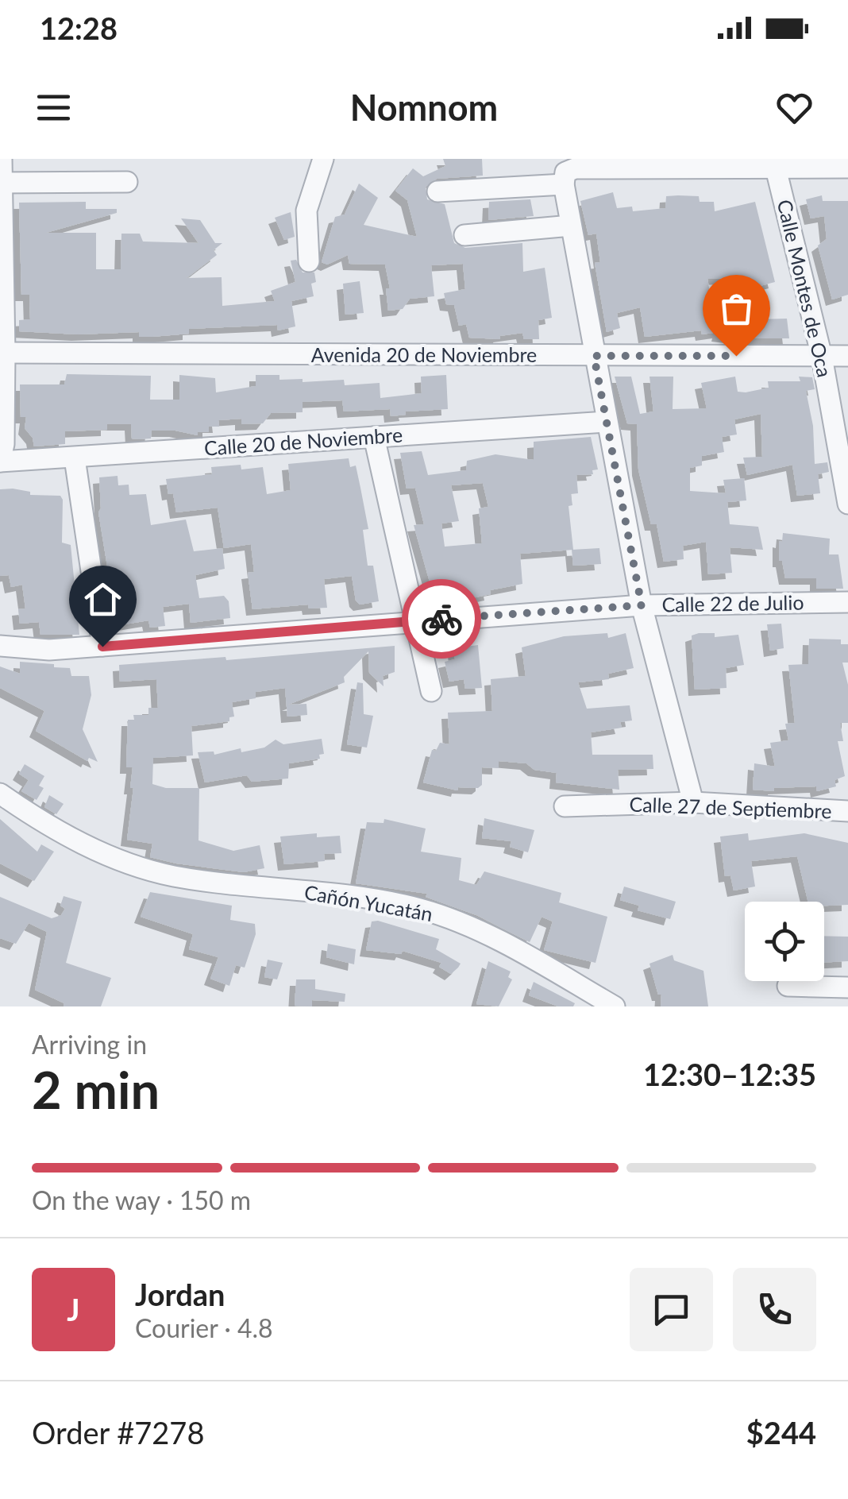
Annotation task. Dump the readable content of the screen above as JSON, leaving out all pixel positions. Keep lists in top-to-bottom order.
{
  "streets": {
    "street": [
      "Calle Montes de Oca",
      "Avenida 20 de Noviembre",
      "Calle 20 de Noviembre",
      "Calle 22 de Julio",
      "Calle 27 de Septiembre",
      "Cañón Yucatán"
    ]
  },
  "crossings": [
    ["Calle Montes de Oca", "Avenida 20 de Noviembre"]
  ],
  "page": {
    "status": "12:28",
    "header": "Nomnom",
    "heading": ["2 min", "Arriving in", "12:30–12:35"],
    "panel": [
      "Jordan",
      "Courier · 4.8",
      "Order #7278",
      "$244"
    ],
    "bar": "On the way · 150 m",
    "round": "J"
  }
}
